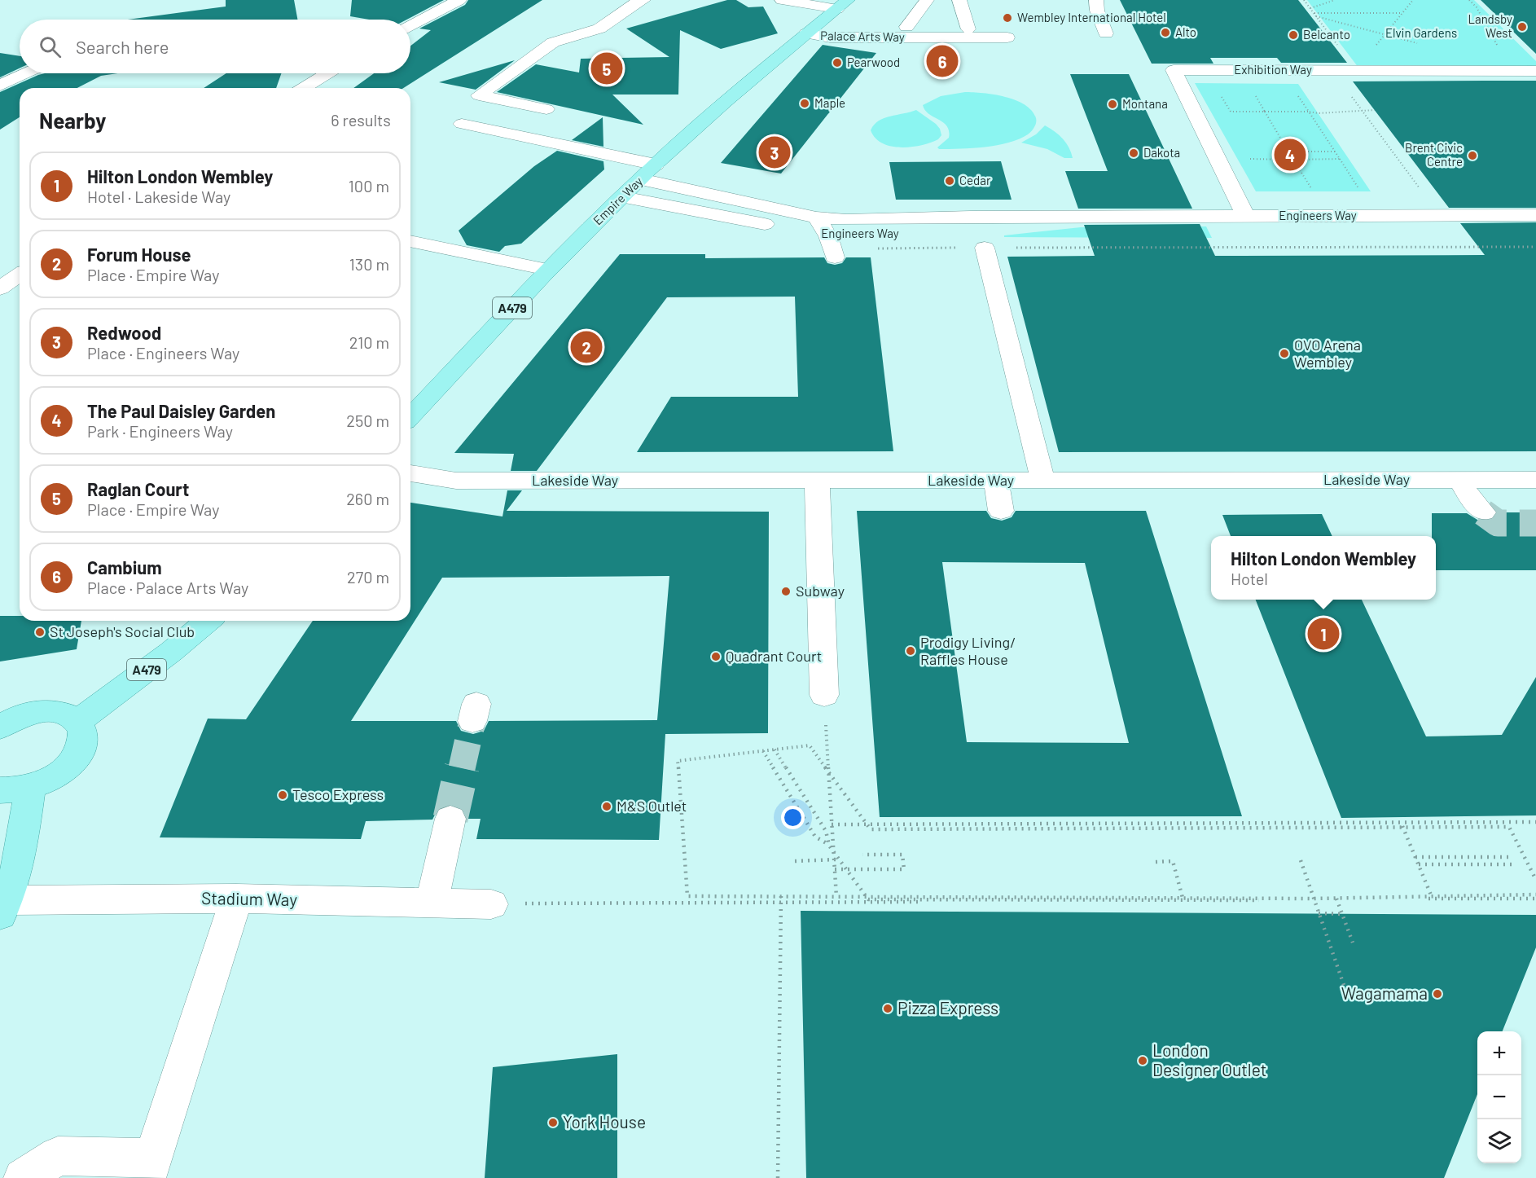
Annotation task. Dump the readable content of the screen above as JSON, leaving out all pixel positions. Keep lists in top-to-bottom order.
{
  "streets": {
    "main road": ["Empire Way", "A479"],
    "street": [
      "Palace Arts Way",
      "Exhibition Way",
      "Engineers Way",
      "Lakeside Way",
      "Stadium Way"
    ]
  },
  "crossings": [
    ["Palace Arts Way", "Empire Way"],
    ["Exhibition Way", "Engineers Way"],
    ["Empire Way", "Engineers Way"]
  ],
  "parks": ["Elvin Gardens"],
  "places": [
    "Wembley International Hotel",
    "Landsby West",
    "Alto",
    "Belcanto",
    "Pearwood",
    "Maple",
    "Montana",
    "Dakota",
    "Brent Civic Centre",
    "Cedar",
    "OVO Arena Wembley",
    "Subway",
    "St Joseph's Social Club",
    "Prodigy Living/ Raffles House",
    "Quadrant Court",
    "Tesco Express",
    "M&S Outlet",
    "Wagamama",
    "Pizza Express",
    "London Designer Outlet",
    "York House"
  ],
  "page": {
    "search": "Search here",
    "pins": [
      "6",
      "5",
      "3",
      "4",
      "2",
      "1"
    ],
    "heading": ["Nearby", "6 results"],
    "list": [
      {
        "mark": "1",
        "name": "Hilton London Wembley",
        "note": "Hotel · Lakeside Way",
        "value": "100 m"
      },
      {
        "mark": "2",
        "name": "Forum House",
        "note": "Place · Empire Way",
        "value": "130 m"
      },
      {
        "mark": "3",
        "name": "Redwood",
        "note": "Place · Engineers Way",
        "value": "210 m"
      },
      {
        "mark": "4",
        "name": "The Paul Daisley Garden",
        "note": "Park · Engineers Way",
        "value": "250 m"
      },
      {
        "mark": "5",
        "name": "Raglan Court",
        "note": "Place · Empire Way",
        "value": "260 m"
      },
      {
        "mark": "6",
        "name": "Cambium",
        "note": "Place · Palace Arts Way",
        "value": "270 m"
      }
    ],
    "popup": ["Hilton London Wembley", "Hotel"],
    "map_buttons": ["+", "−"]
  }
}
